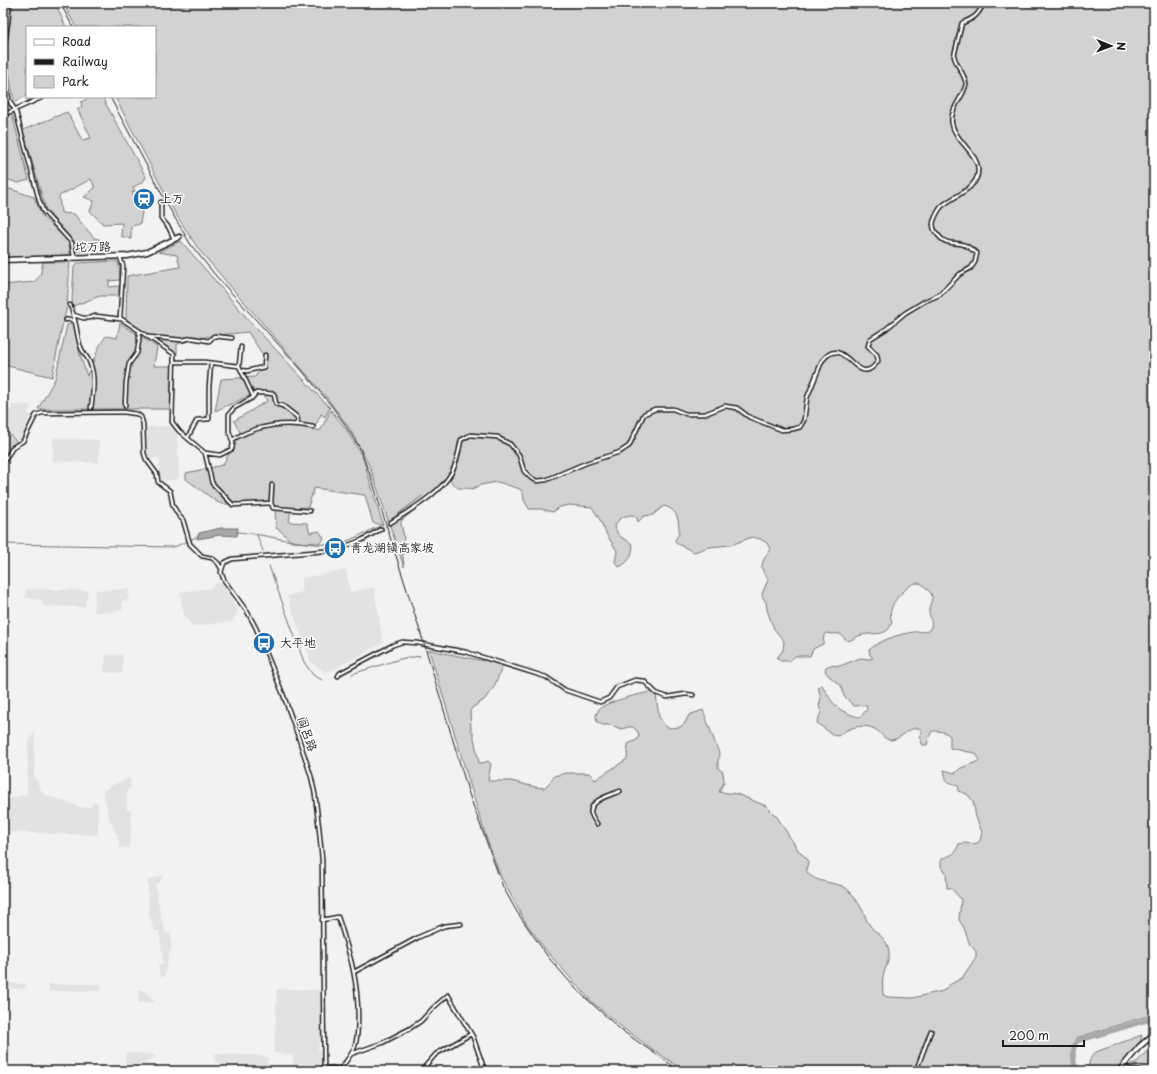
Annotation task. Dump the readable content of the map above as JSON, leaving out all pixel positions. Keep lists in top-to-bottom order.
{
  "streets": {
    "main road": ["坨万路"],
    "street": ["阎吕路"]
  },
  "places": {
    "station": ["上万"],
    "bus stop": ["青龙湖镇高家坡", "大平地"]
  },
  "legend": ["Road", "Railway", "Park"],
  "scale_bar": "200 m",
  "north": "right"
}
